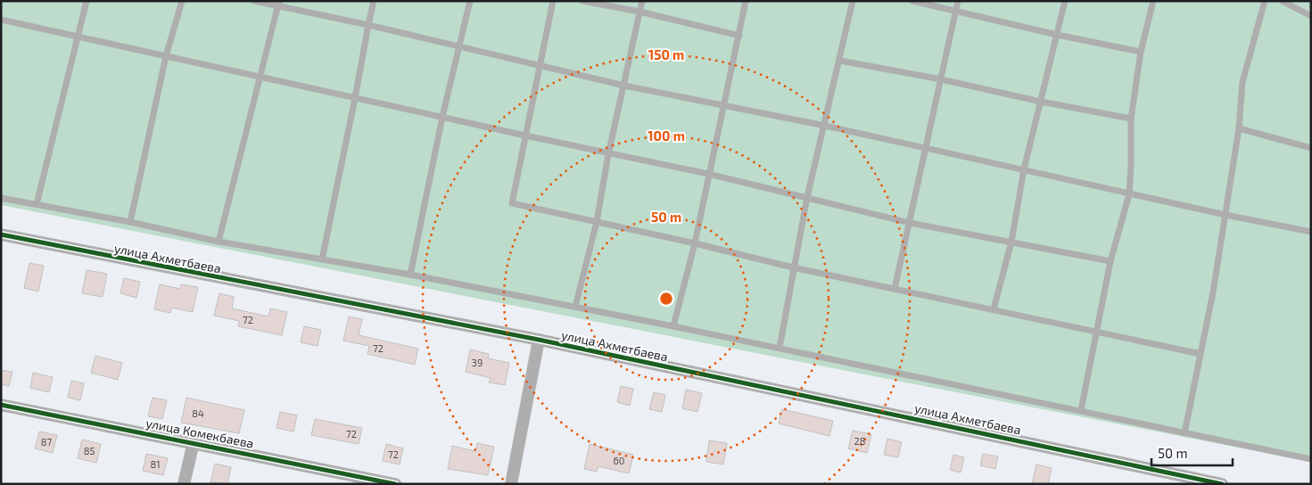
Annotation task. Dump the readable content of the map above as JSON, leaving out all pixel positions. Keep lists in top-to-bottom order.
{
  "streets": {
    "street": ["улица Ахметбаева", "улица Комекбаева"]
  },
  "house_numbers": [
    "72",
    "72",
    "39",
    "84",
    "72",
    "28",
    "87",
    "85",
    "72",
    "60",
    "81"
  ],
  "scale_bar": "50 m",
  "rings": ["150 m", "100 m", "50 m"]
}
